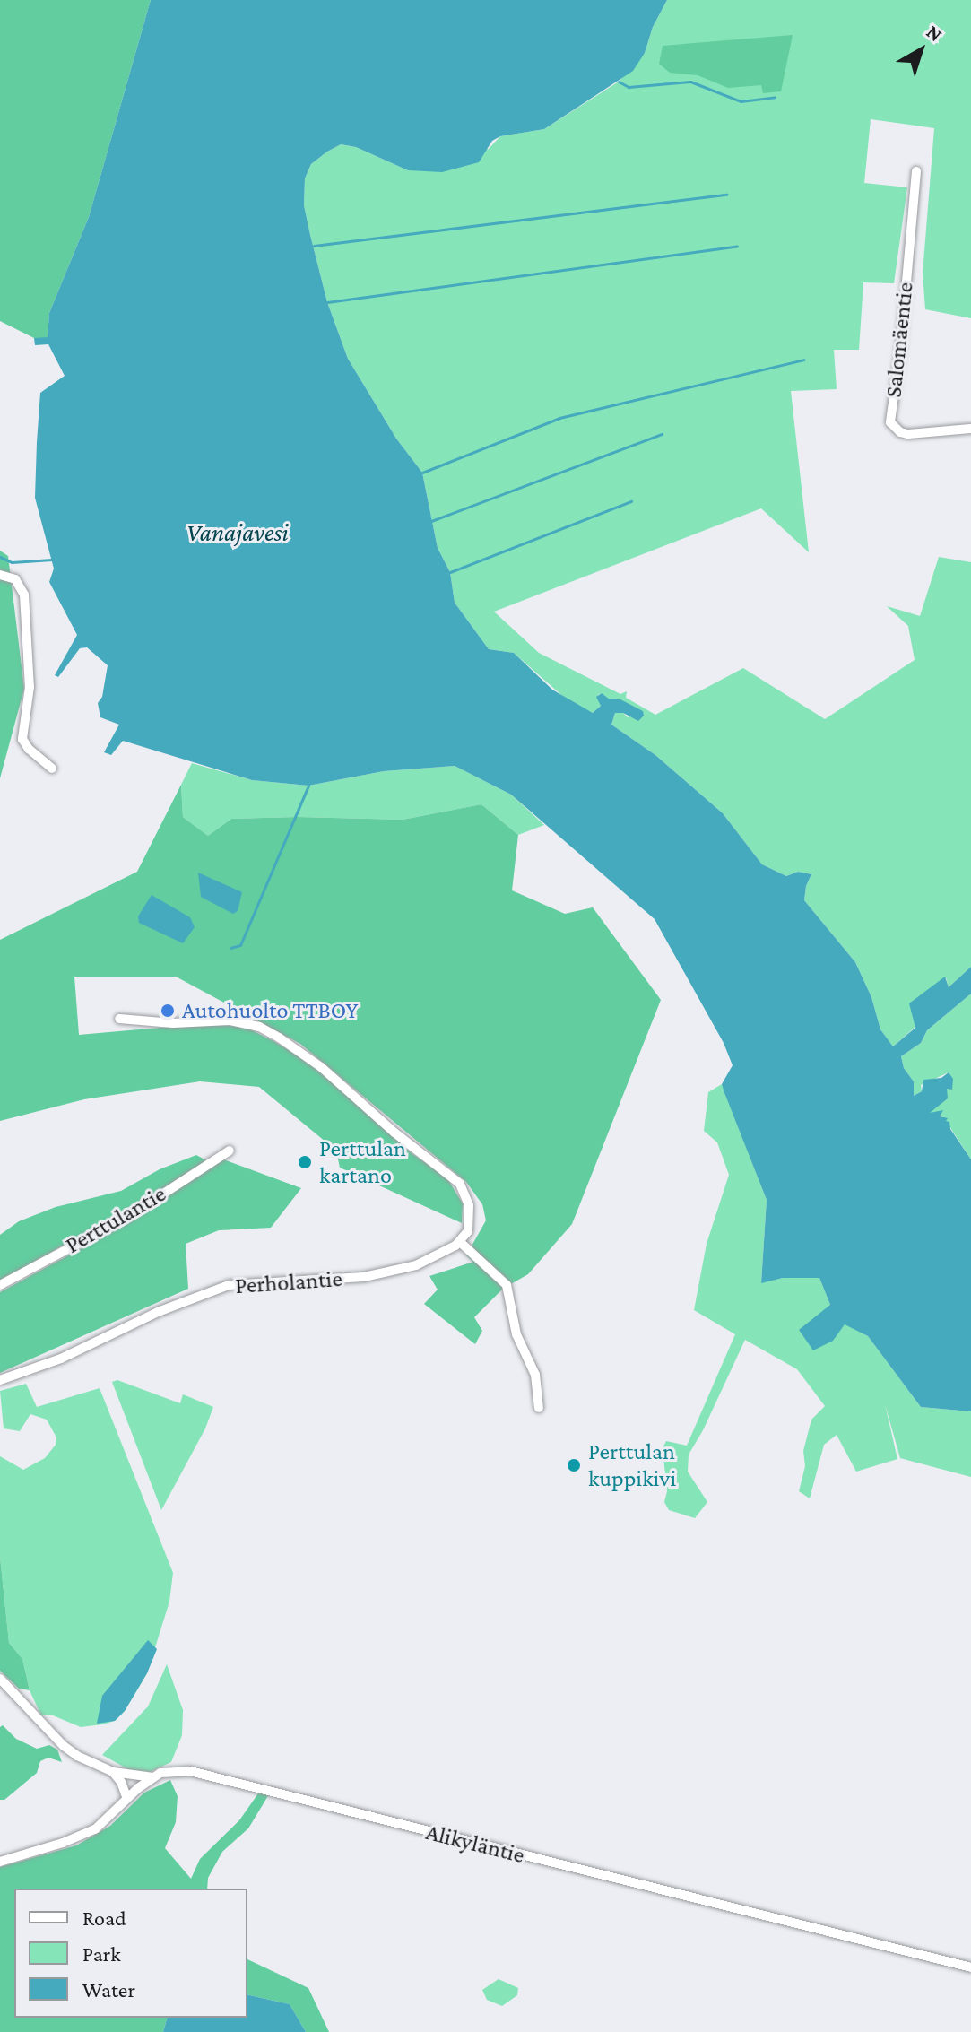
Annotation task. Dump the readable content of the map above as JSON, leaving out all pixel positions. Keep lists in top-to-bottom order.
{
  "streets": {
    "street": [
      "Salomäentie",
      "Perttulantie",
      "Perholantie",
      "Alikyläntie"
    ]
  },
  "water": ["Vanajavesi"],
  "places": ["Autohuolto TTBOY", "Perttulan kartano", "Perttulan kuppikivi"],
  "legend": ["Road", "Park", "Water"],
  "north": "top right"
}
